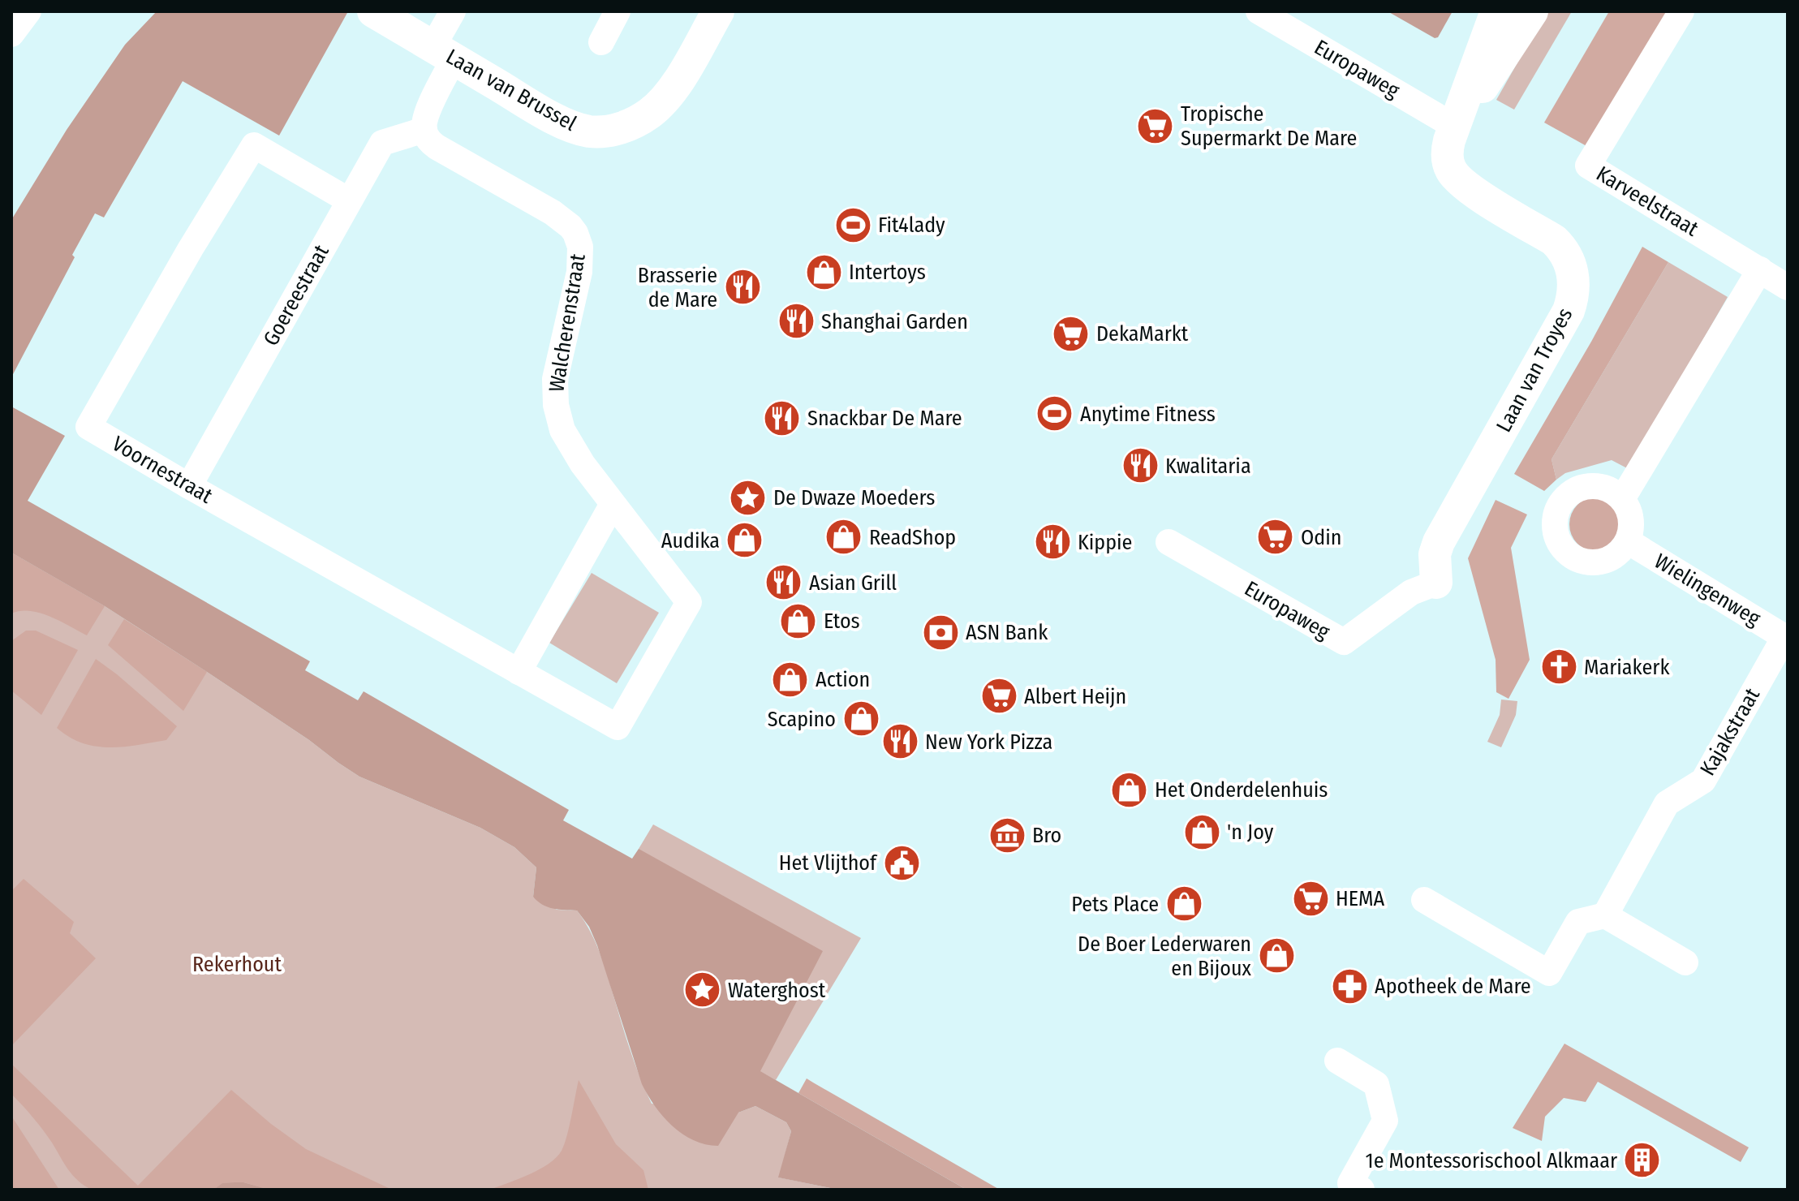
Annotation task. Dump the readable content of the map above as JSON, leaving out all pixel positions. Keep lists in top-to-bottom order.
{
  "streets": {
    "street": [
      "Europaweg",
      "Laan van Brussel",
      "Karveelstraat",
      "Goereestraat",
      "Walcherenstraat",
      "Laan van Troyes",
      "Voornestraat",
      "Wielingenweg",
      "Kajakstraat"
    ]
  },
  "crossings": [
    ["Europaweg", "Laan van Troyes"],
    ["Goereestraat", "Walcherenstraat"],
    ["Goereestraat", "Voornestraat"],
    ["Walcherenstraat", "Voornestraat"],
    ["Wielingenweg", "Kajakstraat"]
  ],
  "parks": ["Rekerhout"],
  "places": {
    "supermarket": [
      "Tropische Supermarkt De Mare",
      "DekaMarkt",
      "Odin",
      "Albert Heijn",
      "HEMA"
    ],
    "sports": ["Fit4lady", "Anytime Fitness"],
    "shop": [
      "Intertoys",
      "ReadShop",
      "Audika",
      "Etos",
      "Action",
      "Scapino",
      "Het Onderdelenhuis",
      "'n Joy",
      "Pets Place",
      "De Boer Lederwaren en Bijoux"
    ],
    "restaurant": [
      "Brasserie de Mare",
      "Shanghai Garden",
      "Snackbar De Mare",
      "Kwalitaria",
      "Kippie",
      "Asian Grill",
      "New York Pizza"
    ],
    "place": ["De Dwaze Moeders", "Waterghost"],
    "bank": ["ASN Bank"],
    "church": ["Mariakerk"],
    "museum": ["Bro"],
    "public building": ["Het Vlijthof"],
    "pharmacy": ["Apotheek de Mare"],
    "building": ["1e Montessorischool Alkmaar"]
  }
}
